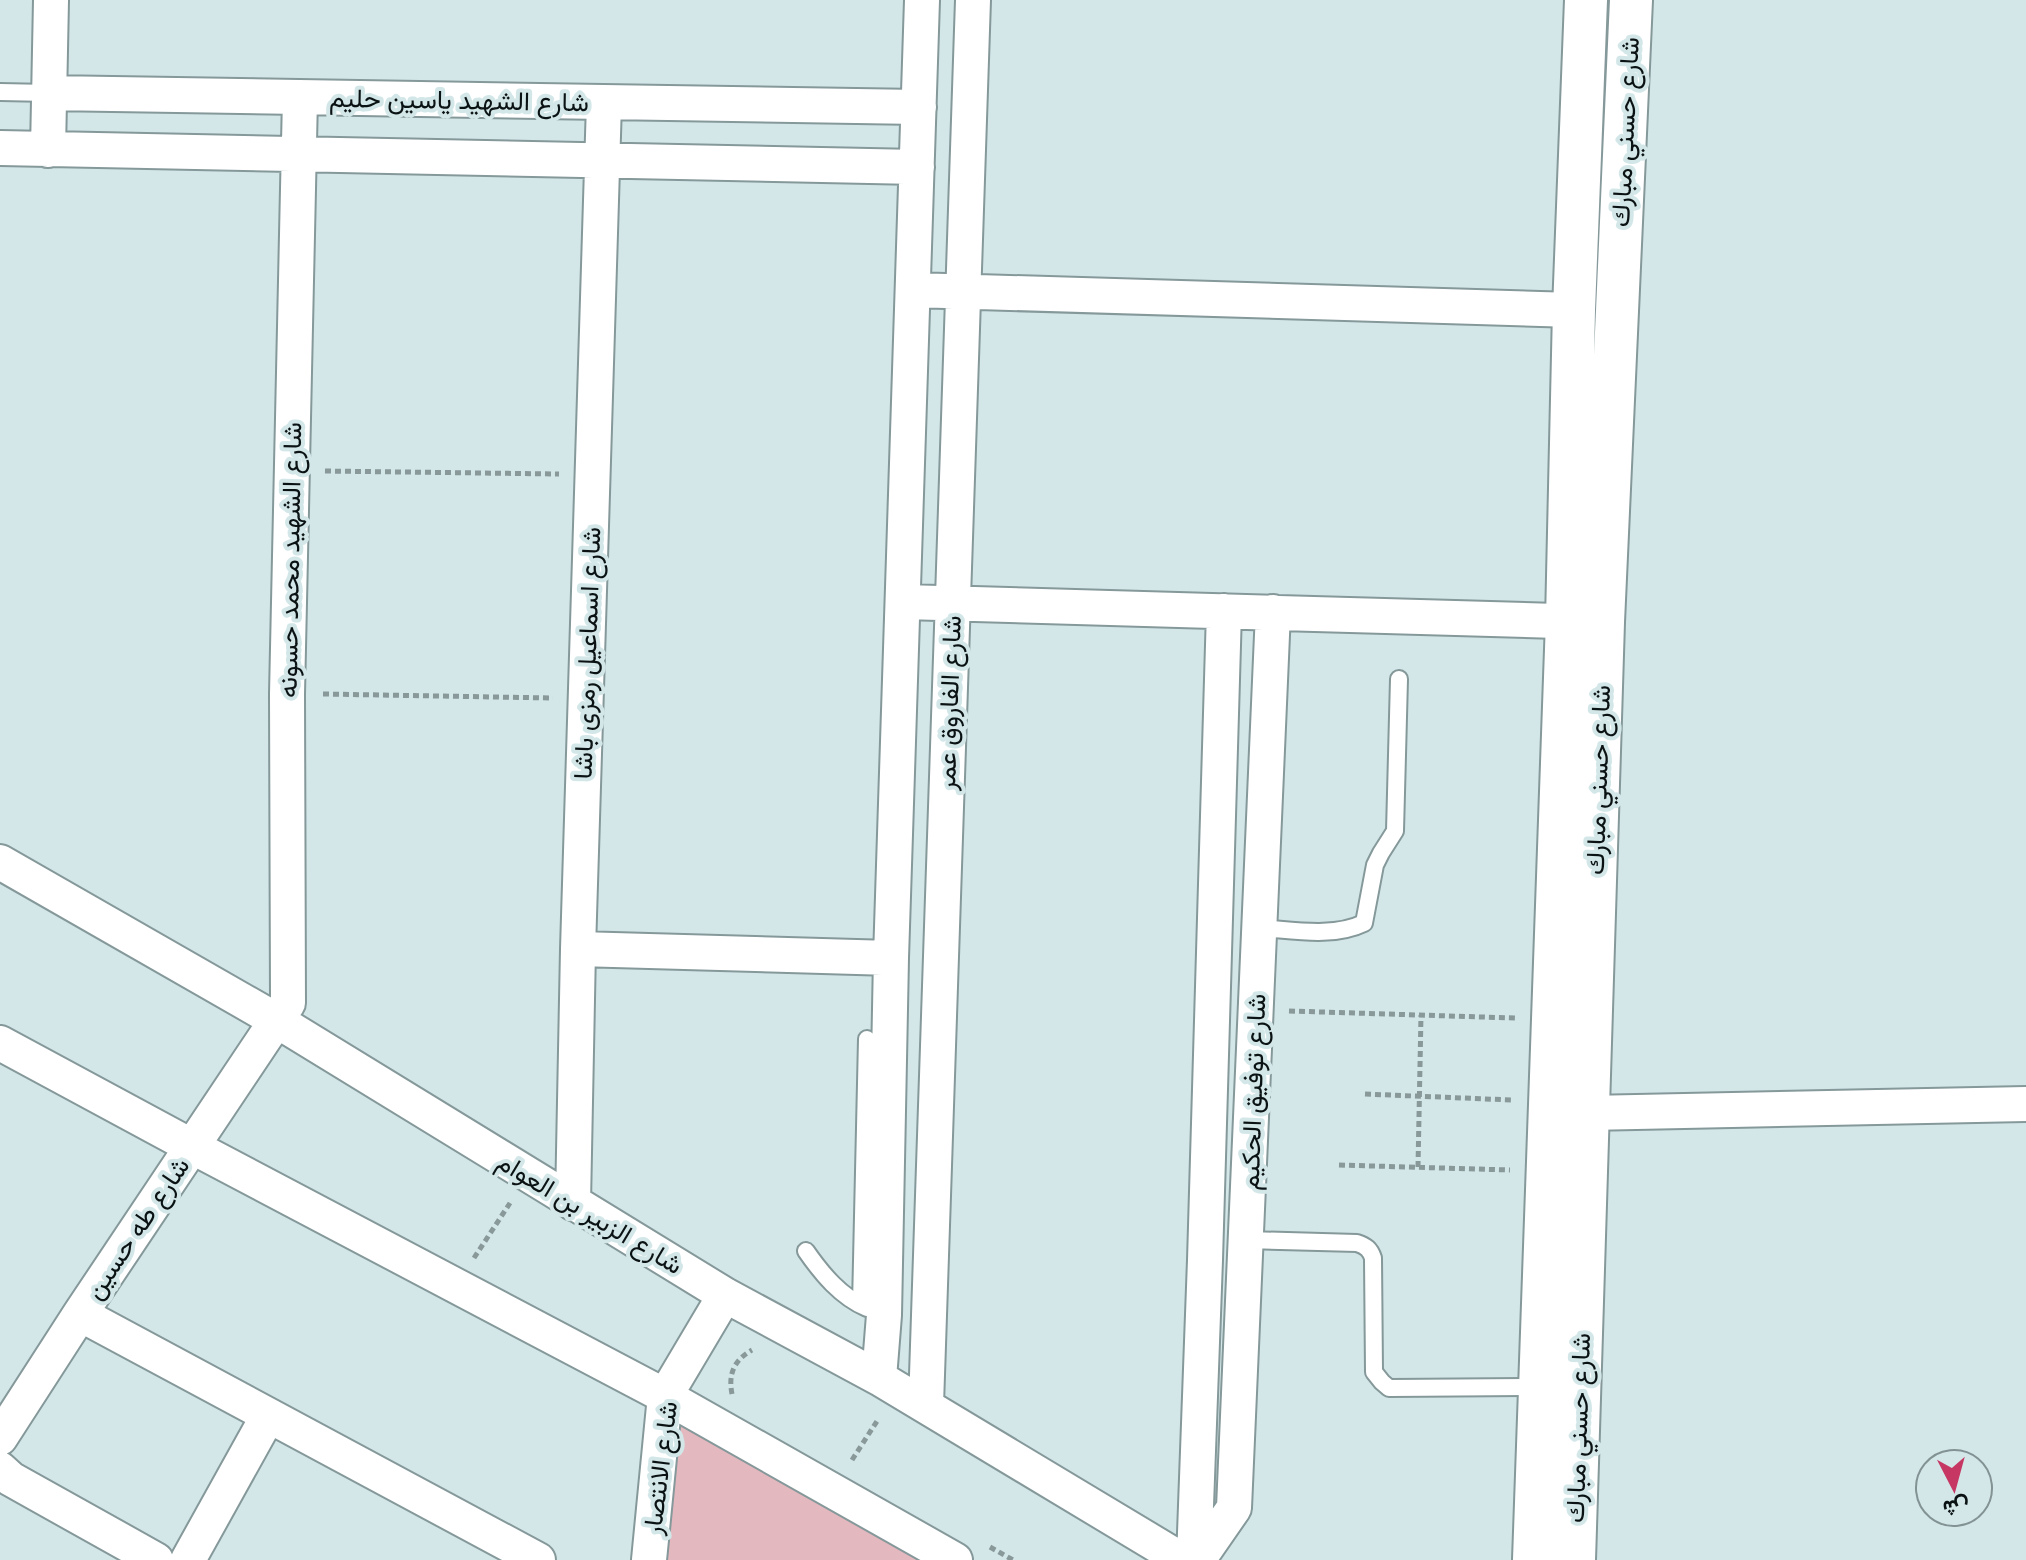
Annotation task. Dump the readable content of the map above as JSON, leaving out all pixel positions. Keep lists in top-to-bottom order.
{
  "streets": {
    "street": [
      "شارع الشهيد ياسين حليم",
      "شارع حسني مبارك",
      "شارع الشهيد محمد حسونه",
      "شارع اسماعيل رمزى باشا",
      "شارع الفاروق عمر",
      "شارع توفيق الحكيم",
      "شارع الزبير بن العوام",
      "شارع طه حسين",
      "شارع الانتصار"
    ]
  },
  "crossings": [
    ["شارع الشهيد ياسين حليم", "شارع الشهيد محمد حسونه"],
    ["شارع الشهيد ياسين حليم", "شارع اسماعيل رمزى باشا"],
    ["شارع الشهيد ياسين حليم", "شارع الفاروق عمر"],
    ["شارع الشهيد محمد حسونه", "شارع الزبير بن العوام"],
    ["شارع الشهيد محمد حسونه", "شارع طه حسين"],
    ["شارع اسماعيل رمزى باشا", "شارع الزبير بن العوام"],
    ["شارع الفاروق عمر", "شارع الزبير بن العوام"],
    ["شارع الزبير بن العوام", "شارع طه حسين"],
    ["شارع الزبير بن العوام", "شارع الانتصار"]
  ],
  "north": "bottom"
}
